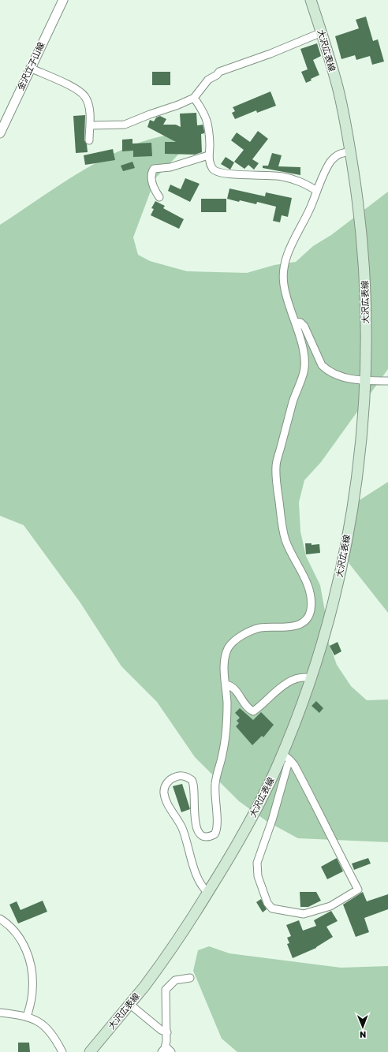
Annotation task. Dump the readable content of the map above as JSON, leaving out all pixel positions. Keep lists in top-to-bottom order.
{
  "streets": {
    "main road": ["大沢広表線"],
    "street": ["金沢立子山線"]
  },
  "north": "bottom"
}
